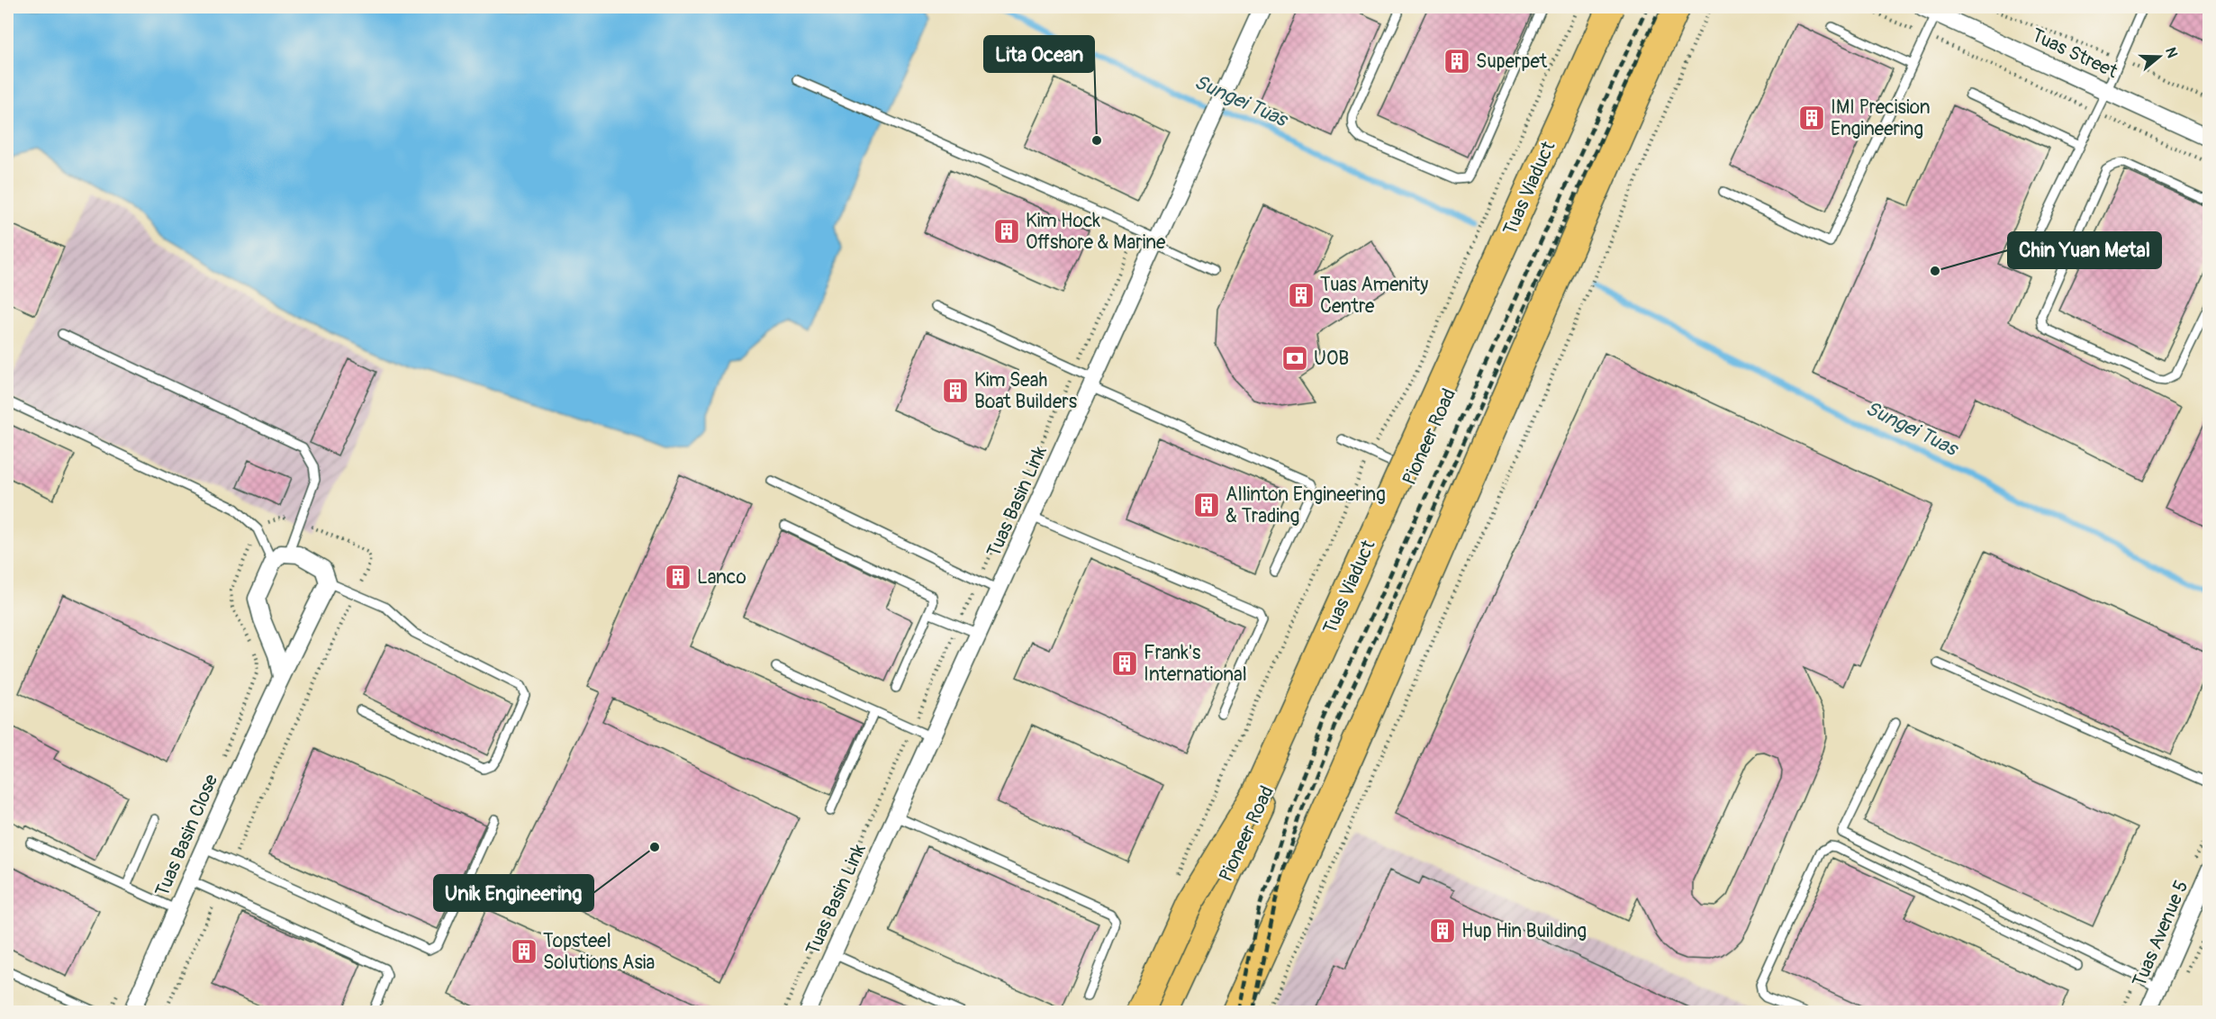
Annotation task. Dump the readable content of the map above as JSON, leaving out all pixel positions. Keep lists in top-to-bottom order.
{
  "streets": {
    "main road": ["Tuas Viaduct", "Pioneer Road"],
    "street": [
      "Tuas Street",
      "Tuas Basin Link",
      "Tuas Basin Close",
      "Tuas Avenue 5"
    ]
  },
  "water": ["Sungei Tuas"],
  "places": {
    "building": [
      "Superpet",
      "IMI Precision Engineering",
      "Kim Hock Offshore & Marine",
      "Tuas Amenity Centre",
      "Kim Seah Boat Builders",
      "Allinton Engineering & Trading",
      "Lanco",
      "Frank's International",
      "Hup Hin Building",
      "Topsteel Solutions Asia"
    ],
    "other": ["Lita Ocean", "Chin Yuan Metal", "Unik Engineering"],
    "bank": ["UOB"]
  },
  "north": "right"
}
